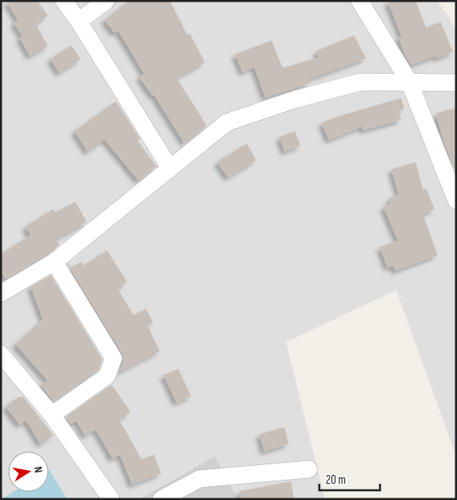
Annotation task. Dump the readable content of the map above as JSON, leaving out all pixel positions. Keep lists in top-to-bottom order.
{
  "scale_bar": "20 m",
  "north": "right"
}
